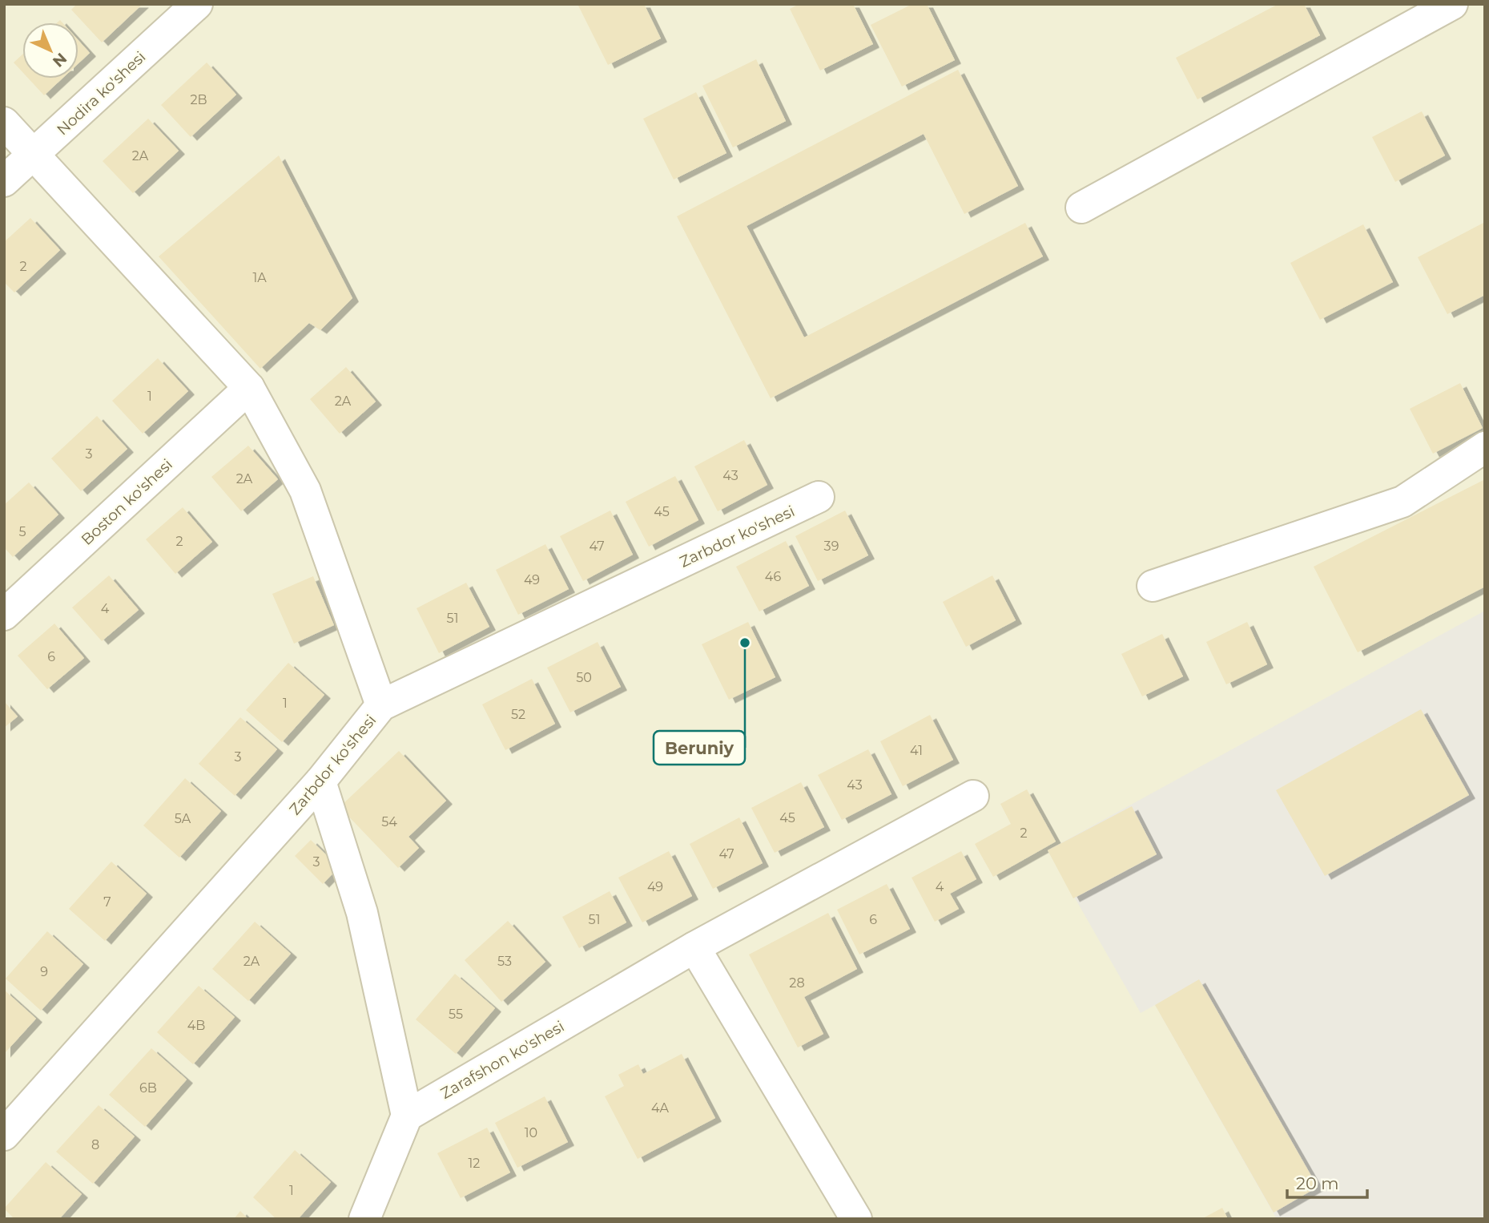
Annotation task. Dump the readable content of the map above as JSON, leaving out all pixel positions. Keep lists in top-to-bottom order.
{
  "streets": {
    "street": [
      "Nodira ko'shesi",
      "Boston ko'shesi",
      "Zarbdor ko'shesi",
      "Zarafshon ko'shesi"
    ]
  },
  "places": ["Beruniy"],
  "house_numbers": [
    "2B",
    "2A",
    "2",
    "1A",
    "1",
    "2A",
    "3",
    "43",
    "2A",
    "45",
    "5",
    "2",
    "47",
    "39",
    "46",
    "49",
    "4",
    "51",
    "6",
    "50",
    "1",
    "52",
    "41",
    "3",
    "43",
    "45",
    "5A",
    "54",
    "2",
    "47",
    "3",
    "49",
    "4",
    "7",
    "51",
    "6",
    "2A",
    "53",
    "9",
    "28",
    "55",
    "4B",
    "6B",
    "4A",
    "10",
    "8",
    "12",
    "1"
  ],
  "scale_bar": "20 m",
  "north": "bottom right"
}
